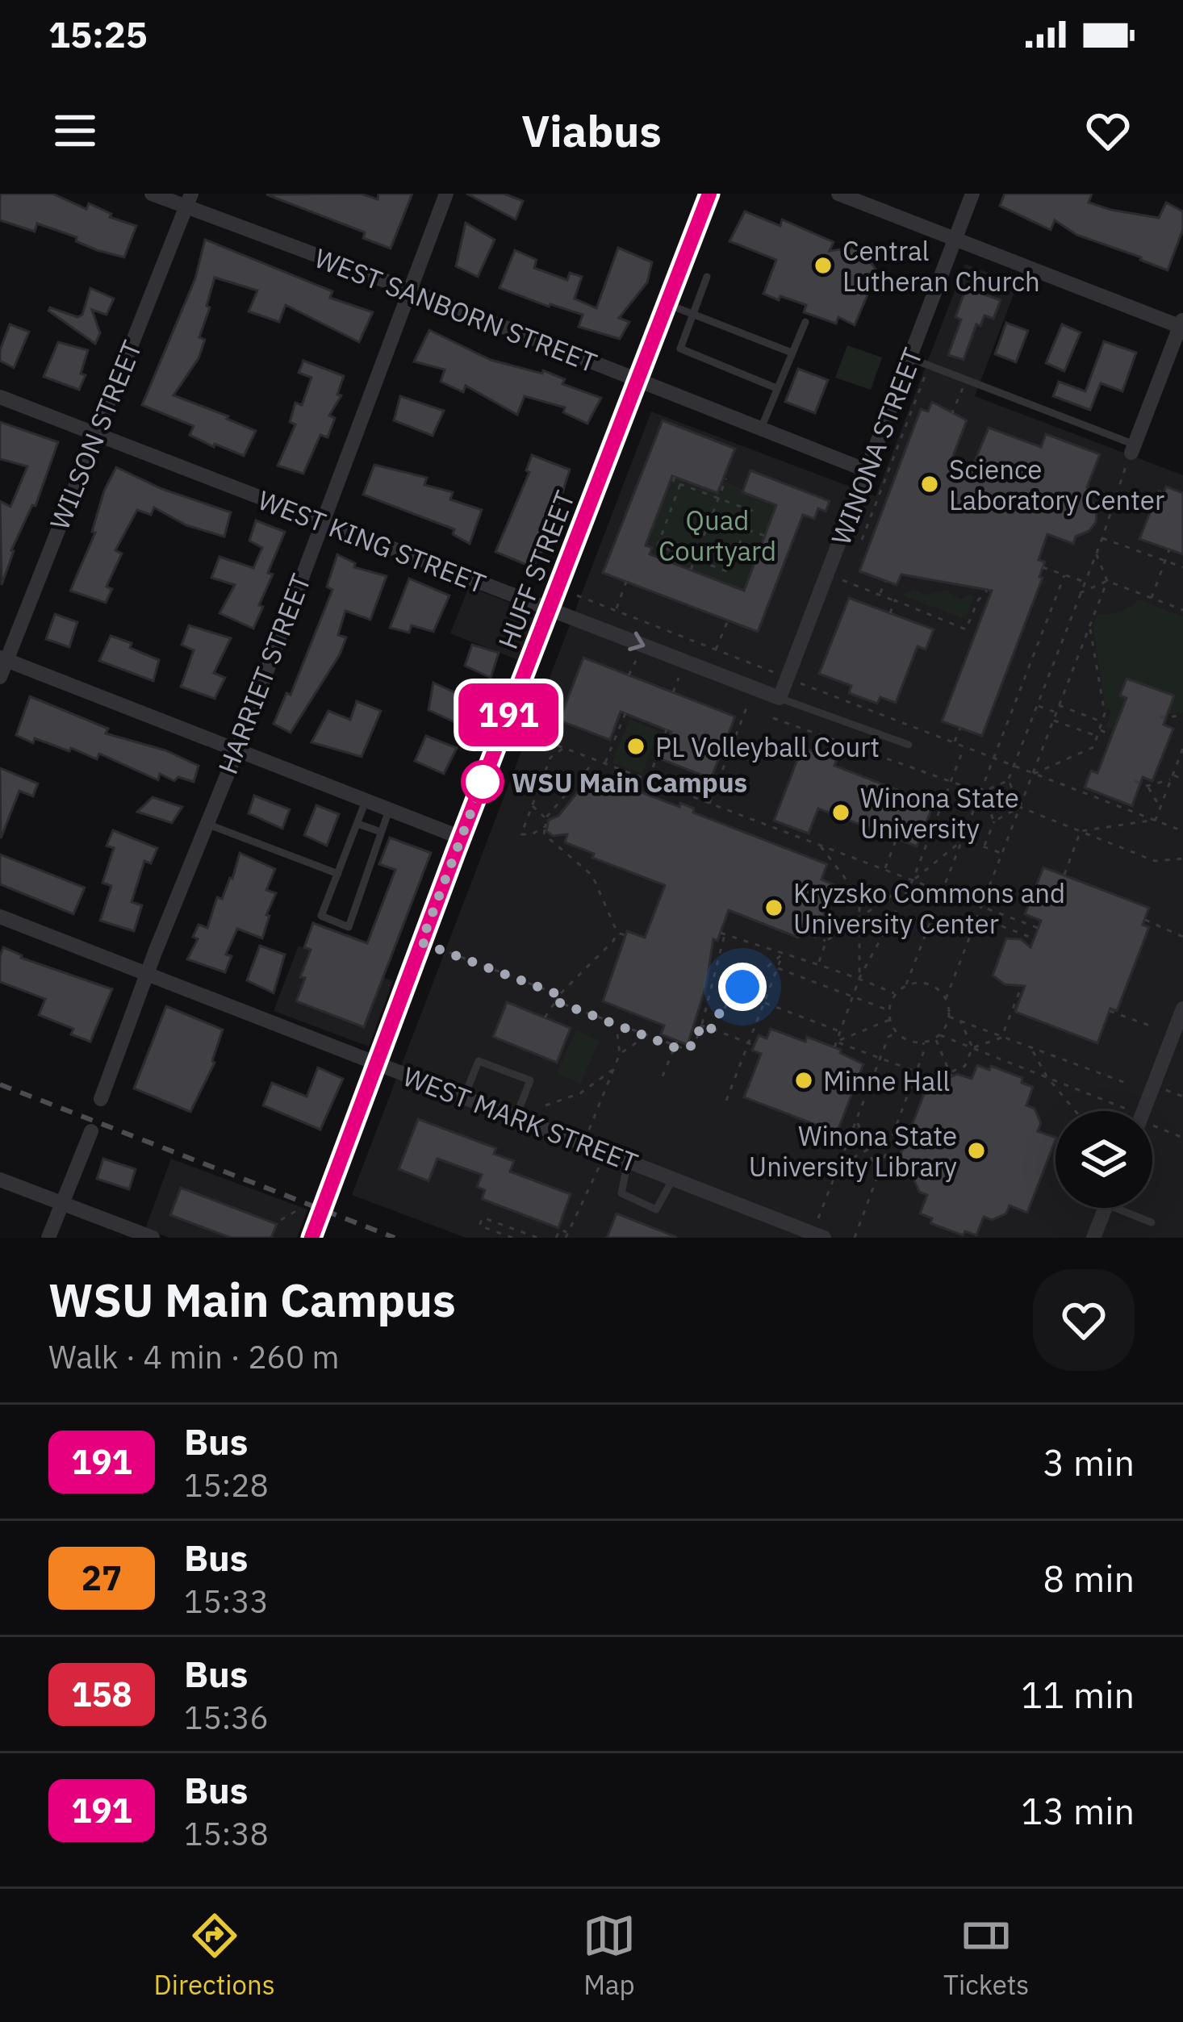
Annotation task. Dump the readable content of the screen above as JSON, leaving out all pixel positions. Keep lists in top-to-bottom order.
{
  "streets": {
    "main road": ["HUFF STREET"],
    "street": [
      "WEST SANBORN STREET",
      "WILSON STREET",
      "WINONA STREET",
      "WEST KING STREET",
      "HARRIET STREET",
      "WEST MARK STREET"
    ]
  },
  "crossings": [
    ["WEST SANBORN STREET", "WILSON STREET"],
    ["WEST SANBORN STREET", "WINONA STREET"],
    ["WEST SANBORN STREET", "HUFF STREET"],
    ["WEST SANBORN STREET", "HARRIET STREET"],
    ["WILSON STREET", "WEST KING STREET"],
    ["WINONA STREET", "WEST KING STREET"],
    ["WEST KING STREET", "HUFF STREET"],
    ["WEST KING STREET", "HARRIET STREET"],
    ["HUFF STREET", "WEST MARK STREET"],
    ["HARRIET STREET", "WEST MARK STREET"]
  ],
  "parks": ["Quad Courtyard"],
  "places": [
    "Central Lutheran Church",
    "Science Laboratory Center",
    "PL Volleyball Court",
    "WSU Main Campus",
    "Winona State University",
    "Kryzsko Commons and University Center",
    "Minne Hall",
    "Winona State University Library"
  ],
  "lines": ["bus line 191"],
  "page": {
    "status": "15:25",
    "header": "Viabus",
    "on_map": "191",
    "heading": ["WSU Main Campus", "Walk · 4 min · 260 m"],
    "list": [
      {
        "mark": "191",
        "name": "Bus",
        "note": "15:28",
        "value": "3 min"
      },
      {
        "mark": "27",
        "name": "Bus",
        "note": "15:33",
        "value": "8 min"
      },
      {
        "mark": "158",
        "name": "Bus",
        "note": "15:36",
        "value": "11 min"
      },
      {
        "mark": "191",
        "name": "Bus",
        "note": "15:38",
        "value": "13 min"
      }
    ],
    "tabs": ["Directions", "Map", "Tickets"]
  }
}
